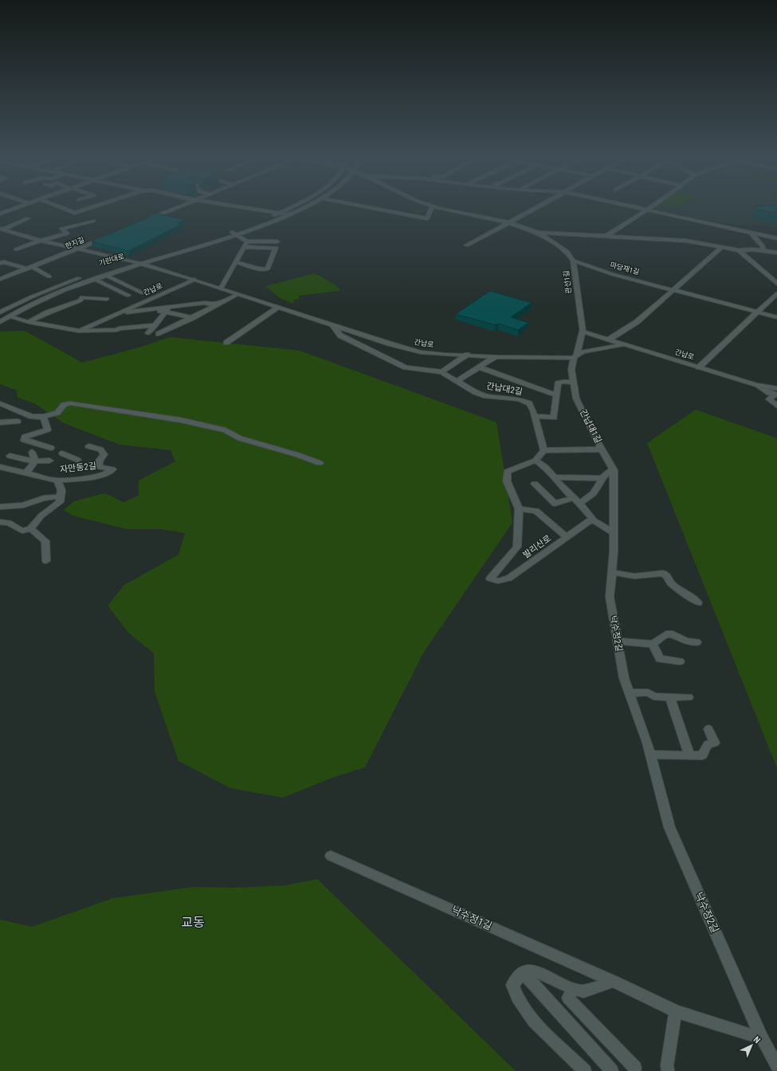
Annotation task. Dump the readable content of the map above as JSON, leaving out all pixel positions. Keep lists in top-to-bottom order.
{
  "streets": {
    "street": [
      "한지길",
      "기린대로",
      "마당재1길",
      "관선1길",
      "간납로",
      "간납대2길",
      "간납대1길",
      "자만동2길",
      "발리산로",
      "낙수정2길",
      "낙수정1길"
    ]
  },
  "crossings": [
    ["한지길", "간납로"],
    ["기린대로", "간납로"],
    ["마당재1길", "관선1길"],
    ["관선1길", "간납로"],
    ["관선1길", "간납대1길"],
    ["간납로", "간납대2길"],
    ["간납로", "간납대1길"],
    ["간납대1길", "낙수정2길"],
    ["낙수정2길", "낙수정1길"]
  ],
  "districts": ["교동"],
  "north": "top right"
}
